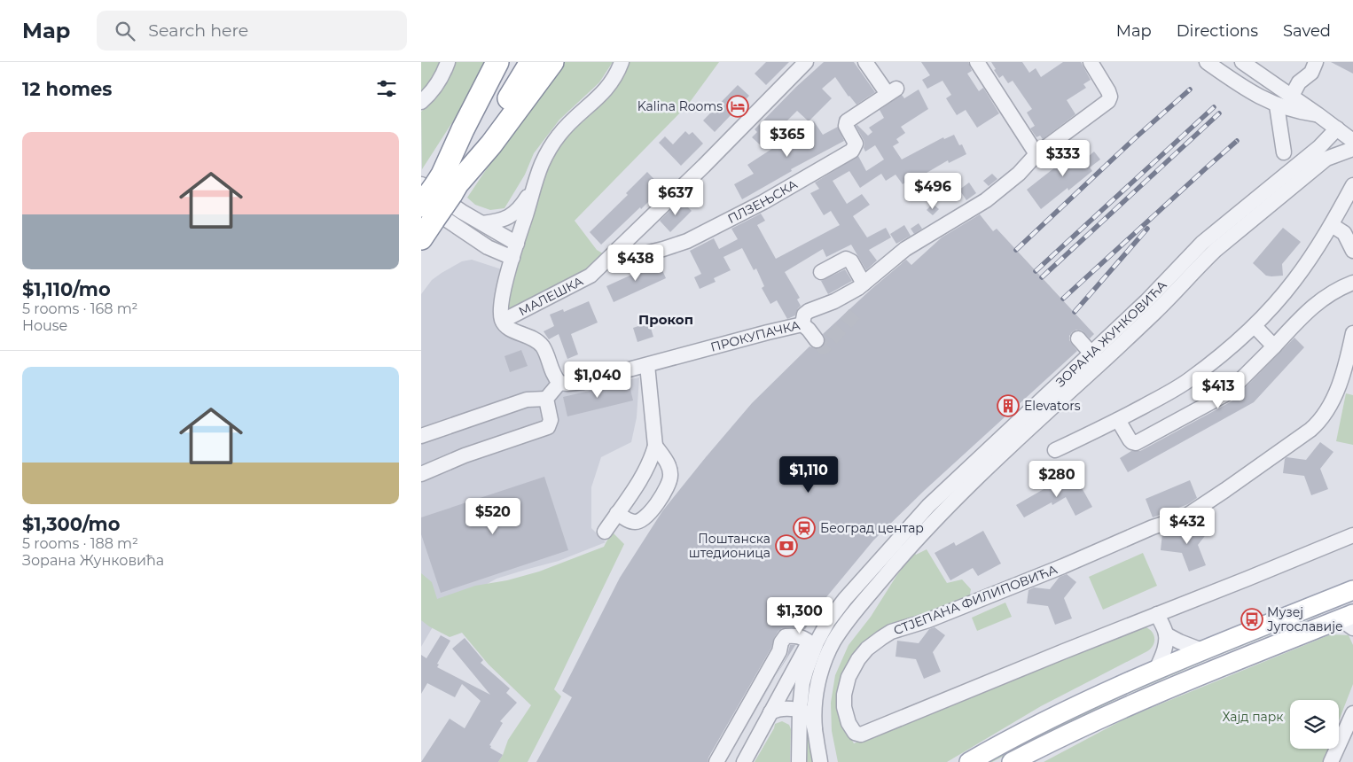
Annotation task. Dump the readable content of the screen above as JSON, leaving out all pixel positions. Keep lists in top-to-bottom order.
{
  "streets": {
    "street": [
      "ПЛЗЕЊСКА",
      "МАЛЕШКА",
      "ЗОРАНА ЖУНКОВИЋА",
      "ПРОКУПАЧКА",
      "СТЈЕПАНА ФИЛИПОВИЋА"
    ]
  },
  "crossings": [
    ["ПЛЗЕЊСКА", "МАЛЕШКА"]
  ],
  "districts": ["Прокоп"],
  "parks": ["Хајд парк"],
  "places": {
    "hotel": ["Kalina Rooms"],
    "building": ["Elevators"],
    "station": ["Београд центар"],
    "bank": ["Поштанска штедионица"],
    "bus stop": ["Музеј Југославије"]
  },
  "page": {
    "header": "Map",
    "search": "Search here",
    "nav": ["Map", "Directions", "Saved"],
    "heading": "12 homes",
    "list": [
      {
        "name": "$1,110/mo",
        "note": "5 rooms · 168 m² · House"
      },
      {
        "name": "$1,300/mo",
        "note": "5 rooms · 188 m² · Зорана Жунковића"
      }
    ],
    "price": [
      "$365",
      "$333",
      "$496",
      "$637",
      "$438",
      "$1,040",
      "$413",
      "$1,110",
      "$280",
      "$520",
      "$432",
      "$1,300"
    ]
  }
}
